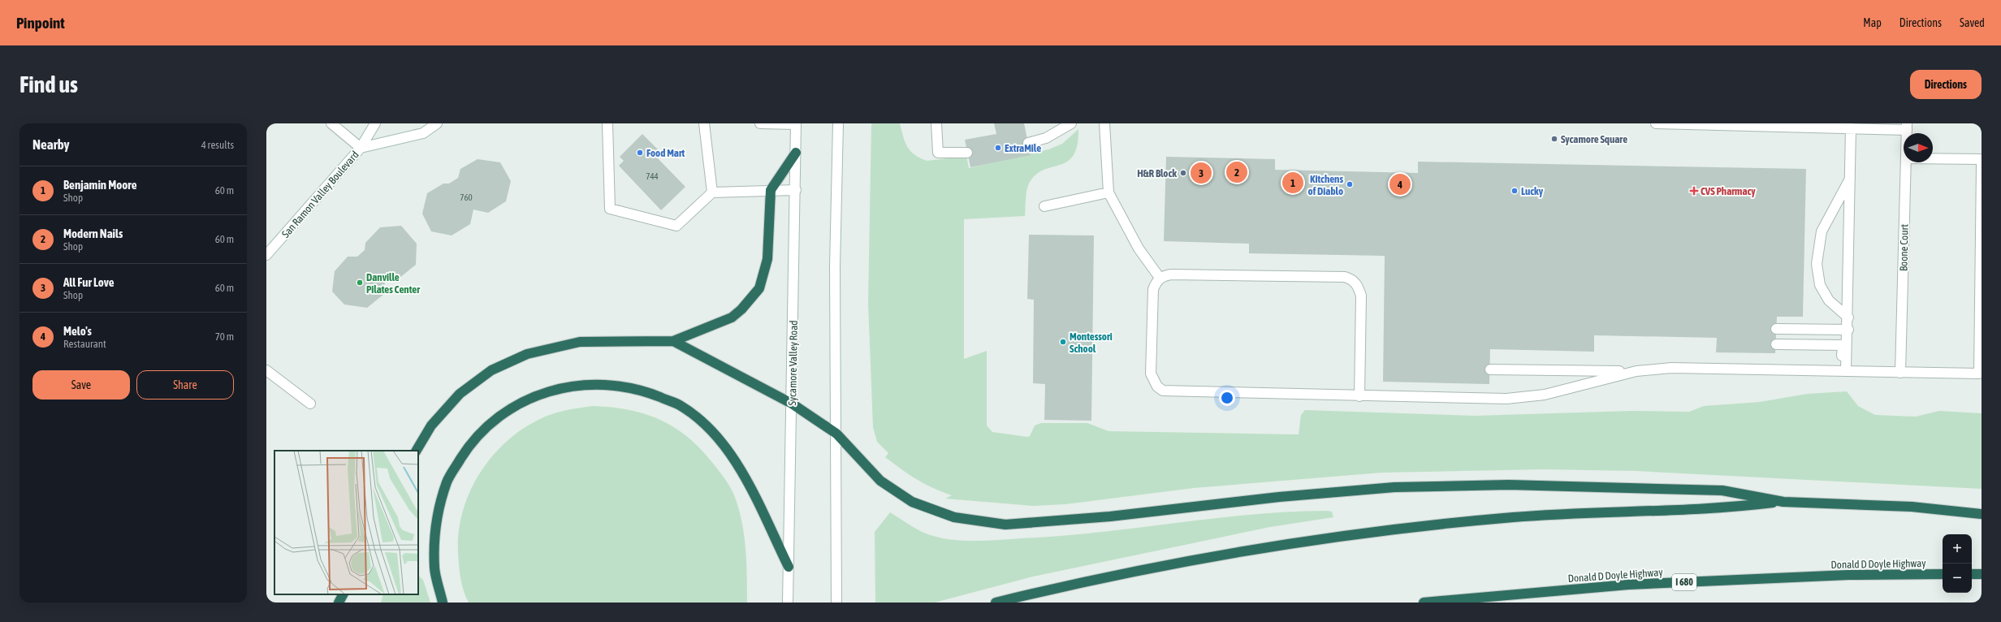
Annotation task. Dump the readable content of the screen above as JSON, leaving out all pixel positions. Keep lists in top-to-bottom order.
{
  "streets": {
    "highway": ["Donald D Doyle Highway", "I 680"],
    "main road": ["San Ramon Valley Boulevard", "Boone Court", "Sycamore Valley Road"]
  },
  "places": {
    "other": [
      "Sycamore Square",
      "ExtraMile",
      "Food Mart",
      "H&R Block",
      "Kitchens of Diablo",
      "Lucky",
      "Danville Pilates Center",
      "Montessori School"
    ],
    "health": ["CVS Pharmacy"]
  },
  "house_numbers": ["744", "760"],
  "north": "right",
  "page": {
    "header": "Pinpoint",
    "nav": ["Map", "Directions", "Saved"],
    "buttons": [
      "Directions",
      ["Save", "Share"]
    ],
    "title": "Find us",
    "heading": ["Nearby", "4 results"],
    "pins": [
      "2",
      "3",
      "1",
      "4"
    ],
    "list": [
      {
        "mark": "1",
        "name": "Benjamin Moore",
        "note": "Shop",
        "value": "60 m"
      },
      {
        "mark": "2",
        "name": "Modern Nails",
        "note": "Shop",
        "value": "60 m"
      },
      {
        "mark": "3",
        "name": "All Fur Love",
        "note": "Shop",
        "value": "60 m"
      },
      {
        "mark": "4",
        "name": "Melo's",
        "note": "Restaurant",
        "value": "70 m"
      }
    ],
    "map_buttons": ["+", "−"]
  }
}
